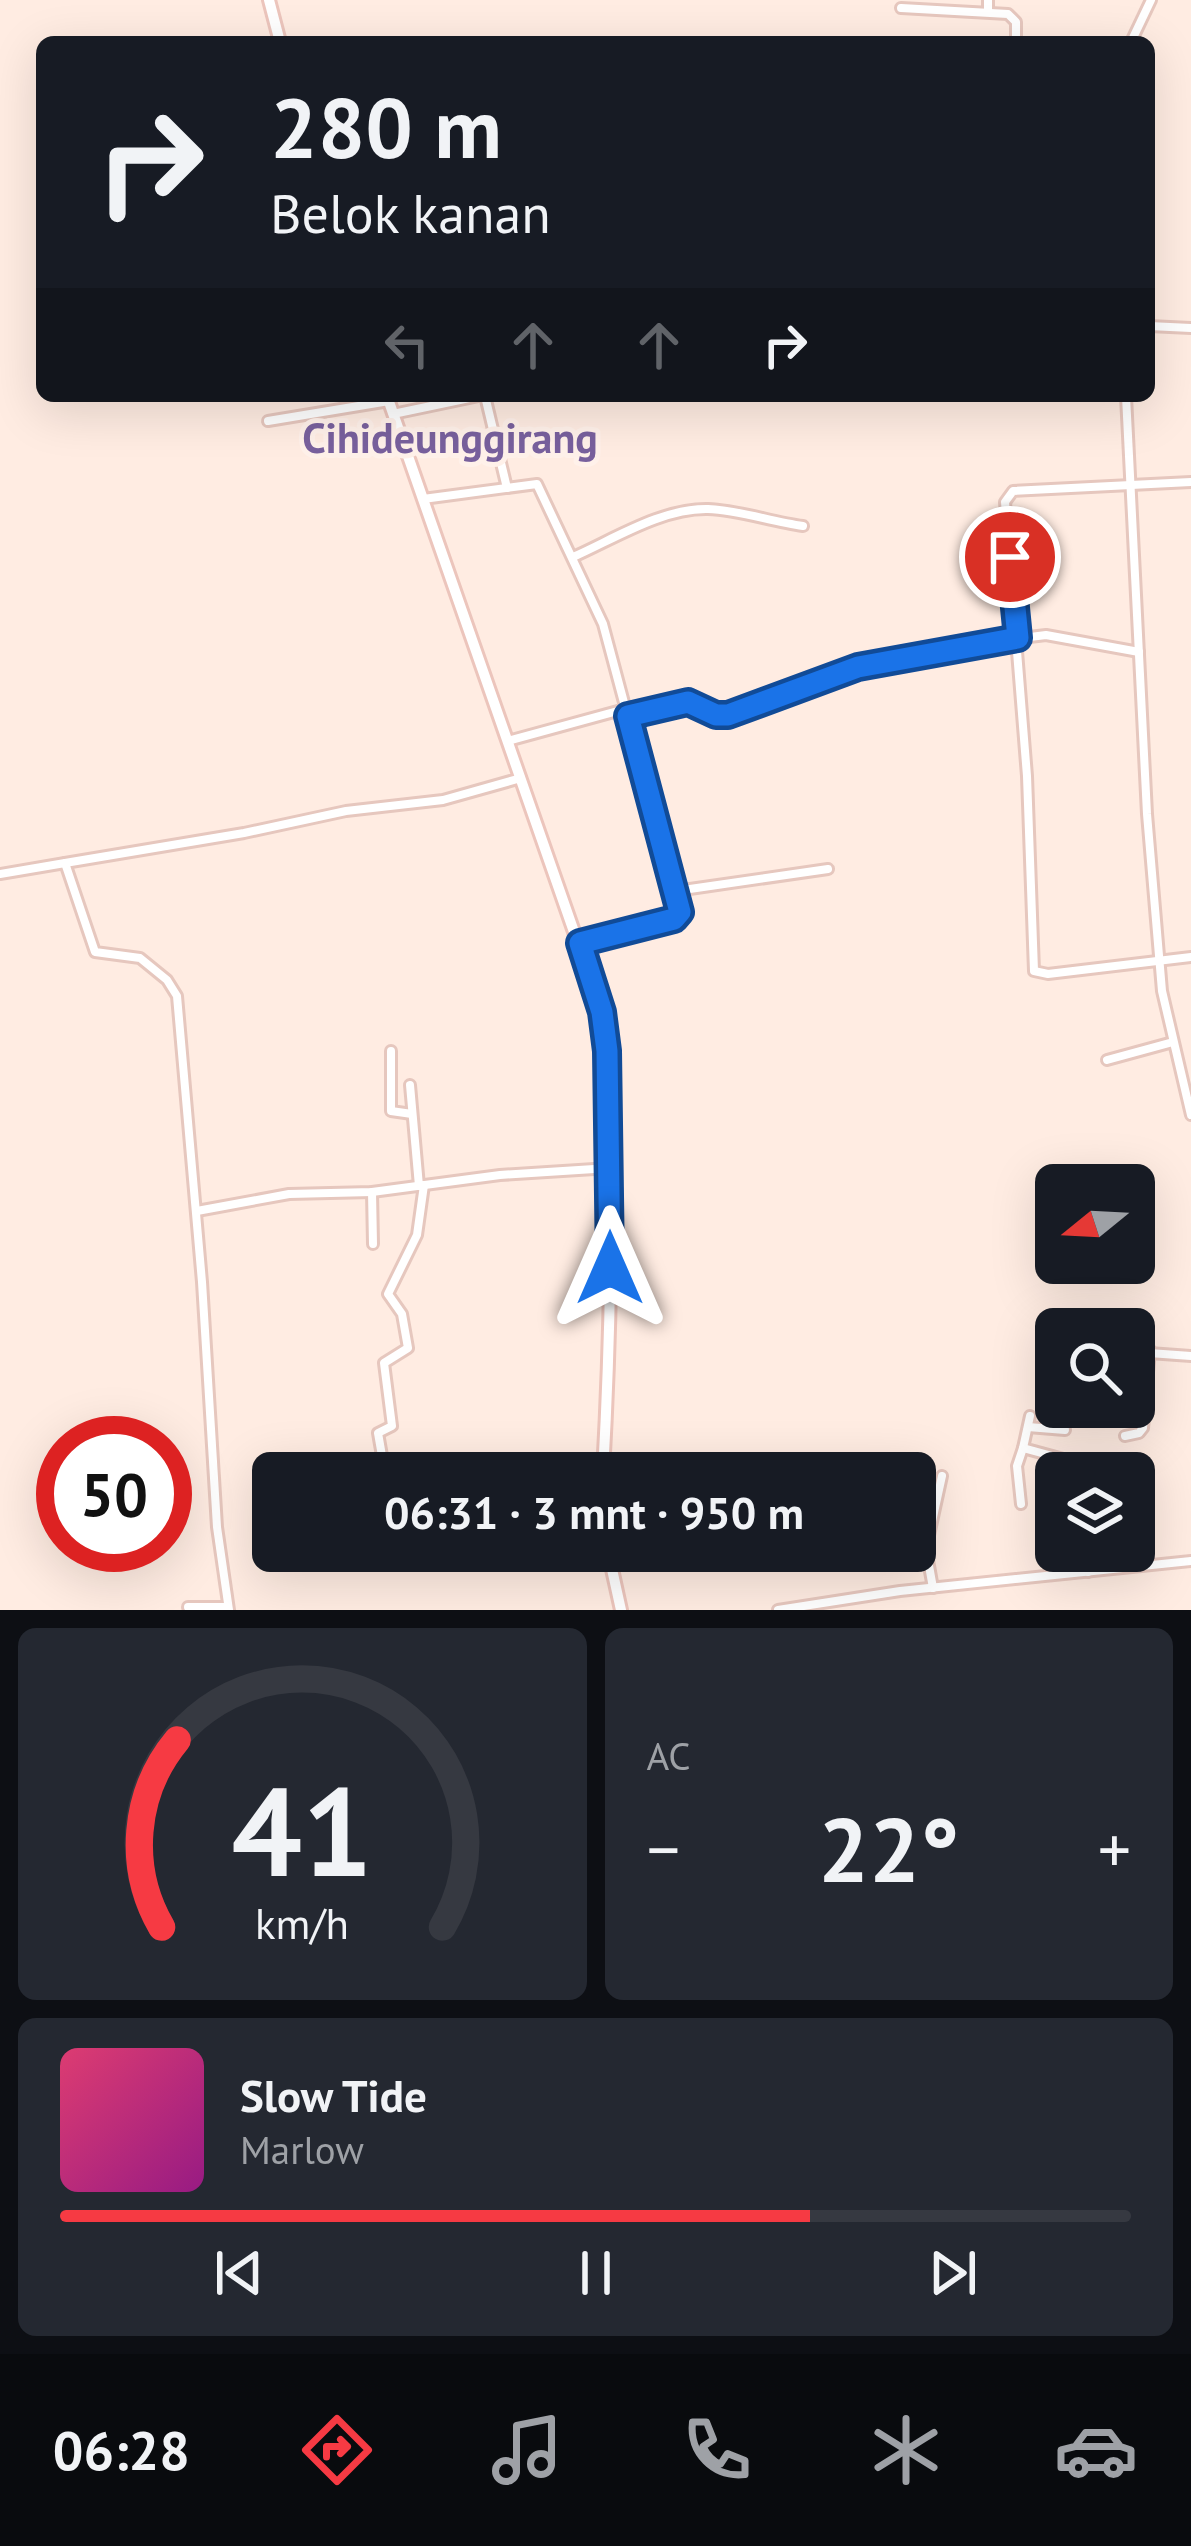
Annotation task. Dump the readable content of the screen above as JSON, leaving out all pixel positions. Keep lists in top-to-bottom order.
{
  "districts": ["Cihideunggirang"],
  "north": "left",
  "page": {
    "turn": ["280 m", "Belok kanan"],
    "limit": "50",
    "trip": "06:31 · 3 mnt · 950 m",
    "tile": "AC",
    "heat": ["−", "22°", "+"],
    "song": ["Slow Tide", "Marlow"],
    "tabs": "06:28",
    "gauge": ["41", "km/h"]
  }
}
